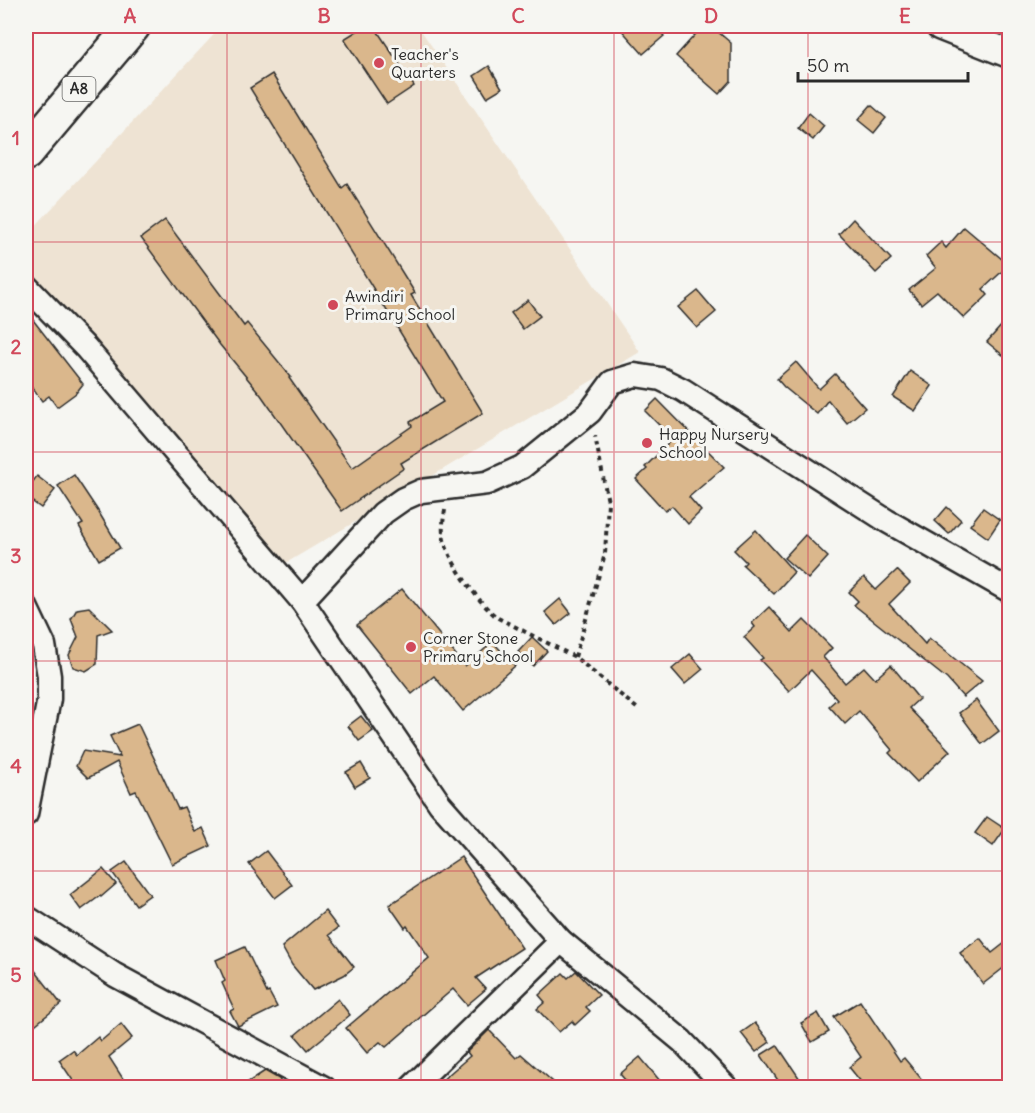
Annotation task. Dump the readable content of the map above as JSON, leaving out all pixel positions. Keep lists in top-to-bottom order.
{
  "streets": {
    "main road": ["A8"]
  },
  "places": [
    "Teacher's Quarters",
    "Awindiri Primary School",
    "Happy Nursery School",
    "Corner Stone Primary School"
  ],
  "scale_bar": "50 m",
  "grid": {
    "columns": [
      "A",
      "B",
      "C",
      "D",
      "E"
    ],
    "rows": [
      "1",
      "2",
      "3",
      "4",
      "5"
    ]
  }
}
